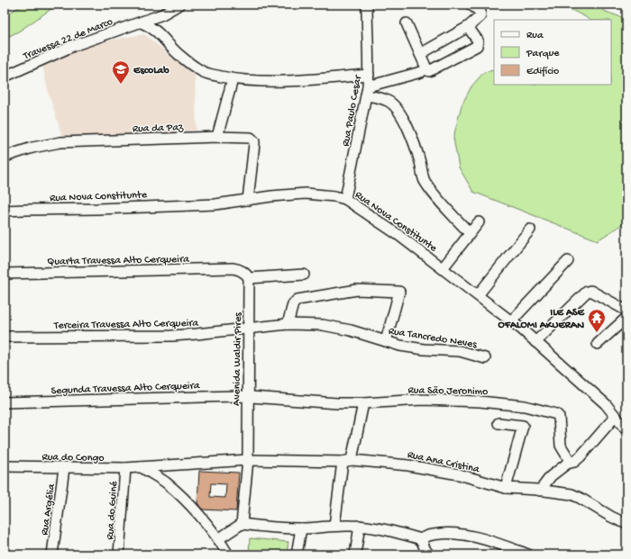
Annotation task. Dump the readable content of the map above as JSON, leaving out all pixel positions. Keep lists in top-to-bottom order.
{
  "streets": {
    "street": [
      "Travessa 22 de Marco",
      "Rua Paulo Cesar",
      "Rua da Paz",
      "Rua Nova Constitunte",
      "Quarta Travessa Alto Cerqueira",
      "Terceira Travessa Alto Cerqueira",
      "Rua Tancredo Neves",
      "Avenida Waldir Pires",
      "Segunda Travessa Alto Cerqueira",
      "Rua São Jeronimo",
      "Rua do Congo",
      "Rua Ana Cristina",
      "Rua Argélia",
      "Rua do Guiné"
    ]
  },
  "crossings": [
    ["Rua Paulo Cesar", "Rua Nova Constitunte"],
    ["Rua da Paz", "Rua Nova Constitunte"],
    ["Quarta Travessa Alto Cerqueira", "Avenida Waldir Pires"],
    ["Terceira Travessa Alto Cerqueira", "Rua Tancredo Neves"],
    ["Terceira Travessa Alto Cerqueira", "Avenida Waldir Pires"],
    ["Rua Tancredo Neves", "Avenida Waldir Pires"],
    ["Avenida Waldir Pires", "Segunda Travessa Alto Cerqueira"],
    ["Avenida Waldir Pires", "Rua São Jeronimo"],
    ["Avenida Waldir Pires", "Rua do Congo"],
    ["Avenida Waldir Pires", "Rua Ana Cristina"],
    ["Segunda Travessa Alto Cerqueira", "Rua São Jeronimo"],
    ["Rua do Congo", "Rua Ana Cristina"],
    ["Rua do Congo", "Rua Argélia"],
    ["Rua do Congo", "Rua do Guiné"]
  ],
  "places": {
    "school or university": ["EscoLab"],
    "temple": ["ILE ASE OFALOMI AKUERAN"]
  },
  "legend": ["Rua", "Parque", "Edifício"]
}
